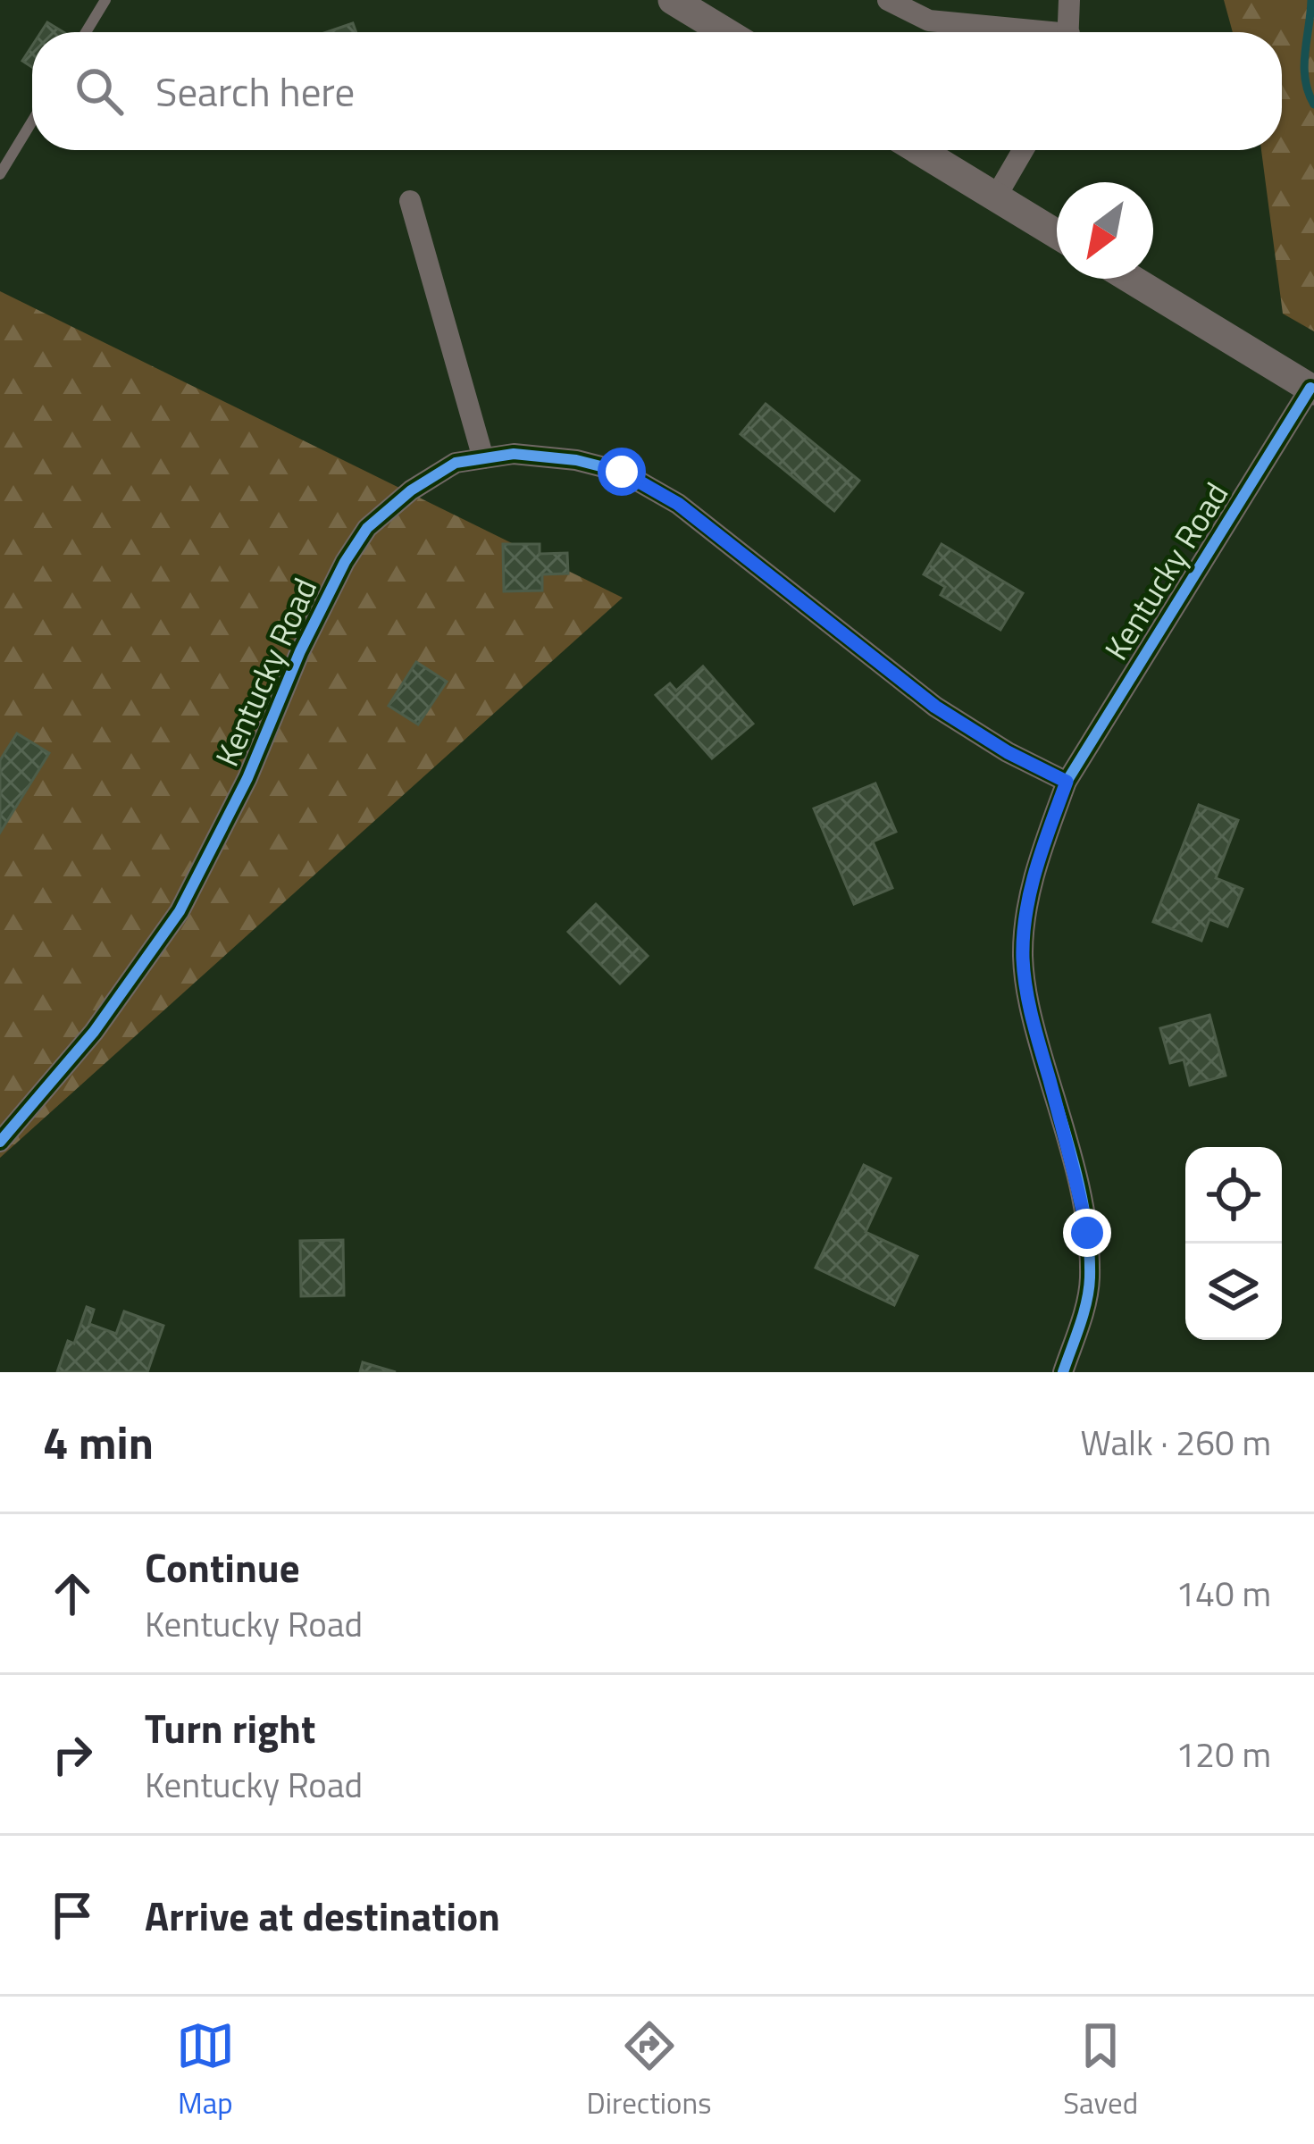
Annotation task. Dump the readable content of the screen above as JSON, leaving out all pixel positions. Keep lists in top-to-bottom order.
{
  "streets": {
    "street": ["Kentucky Road"]
  },
  "north": "bottom left",
  "page": {
    "search": "Search here",
    "heading": ["4 min", "Walk · 260 m"],
    "list": [
      ["Continue", "Kentucky Road", "140 m"],
      ["Turn right", "Kentucky Road", "120 m"],
      "Arrive at destination"
    ],
    "nav": ["Map", "Directions", "Saved"]
  }
}
